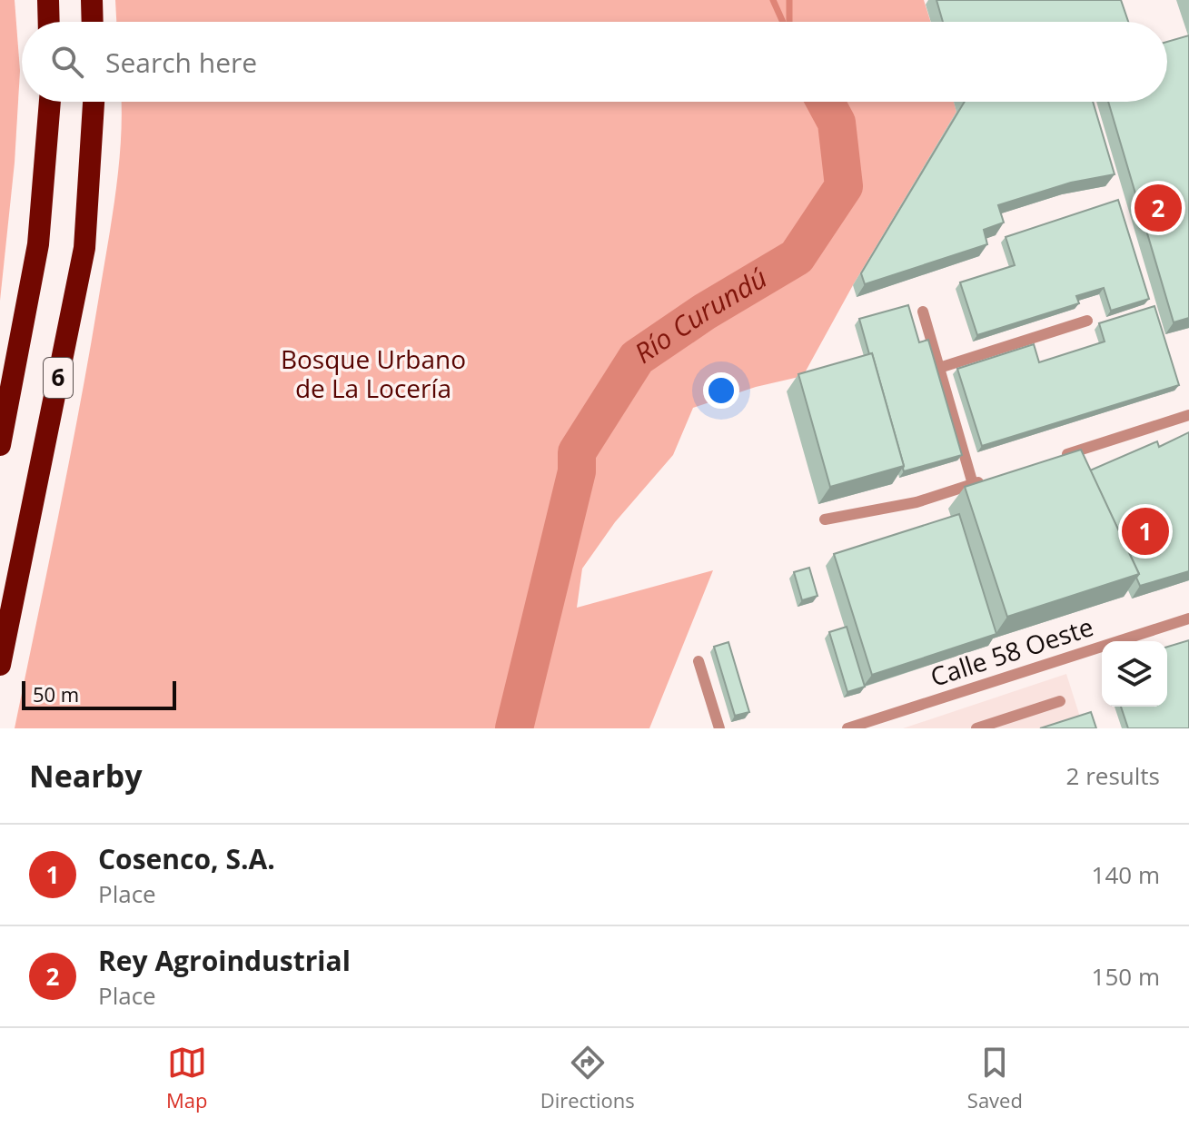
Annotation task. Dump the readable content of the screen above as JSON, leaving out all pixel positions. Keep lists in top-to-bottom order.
{
  "streets": {
    "highway": ["6"],
    "lane": ["Calle 58 Oeste"]
  },
  "water": ["Río Curundú"],
  "parks": ["Bosque Urbano de La Locería"],
  "scale_bar": "50 m",
  "page": {
    "search": "Search here",
    "pins": ["2", "1"],
    "scale": "50 m",
    "heading": ["Nearby", "2 results"],
    "list": [
      {
        "mark": "1",
        "name": "Cosenco, S.A.",
        "note": "Place",
        "value": "140 m"
      },
      {
        "mark": "2",
        "name": "Rey Agroindustrial",
        "note": "Place",
        "value": "150 m"
      }
    ],
    "nav": ["Map", "Directions", "Saved"]
  }
}
